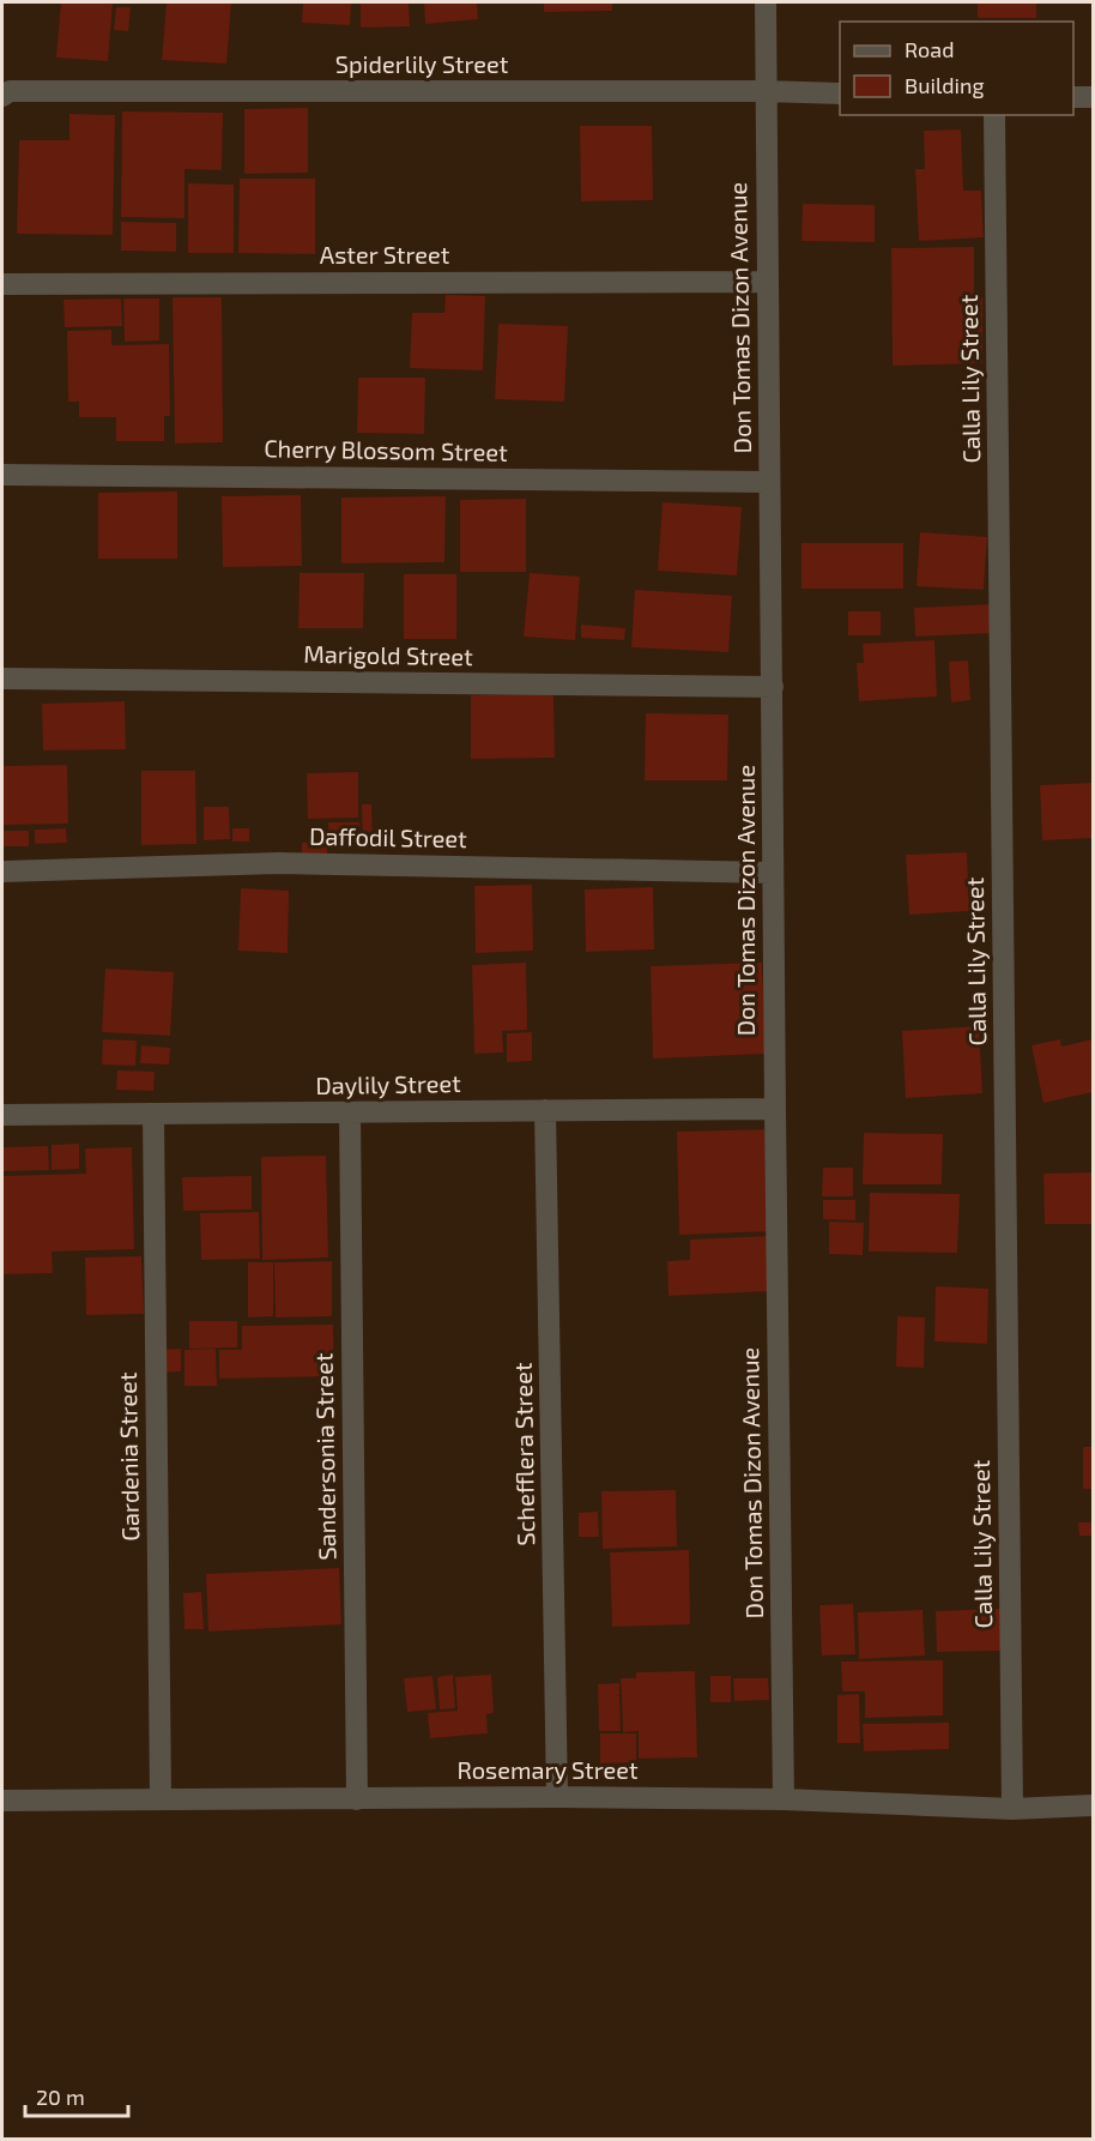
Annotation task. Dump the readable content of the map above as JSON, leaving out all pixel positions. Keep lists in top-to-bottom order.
{
  "streets": {
    "street": [
      "Spiderlily Street",
      "Aster Street",
      "Don Tomas Dizon Avenue",
      "Calla Lily Street",
      "Cherry Blossom Street",
      "Marigold Street",
      "Daffodil Street",
      "Daylily Street",
      "Schefflera Street",
      "Gardenia Street",
      "Sandersonia Street",
      "Rosemary Street"
    ]
  },
  "crossings": [
    ["Spiderlily Street", "Don Tomas Dizon Avenue"],
    ["Aster Street", "Don Tomas Dizon Avenue"],
    ["Don Tomas Dizon Avenue", "Cherry Blossom Street"],
    ["Don Tomas Dizon Avenue", "Marigold Street"],
    ["Don Tomas Dizon Avenue", "Daffodil Street"],
    ["Don Tomas Dizon Avenue", "Daylily Street"],
    ["Don Tomas Dizon Avenue", "Rosemary Street"],
    ["Calla Lily Street", "Rosemary Street"],
    ["Daylily Street", "Schefflera Street"],
    ["Daylily Street", "Gardenia Street"],
    ["Daylily Street", "Sandersonia Street"],
    ["Schefflera Street", "Rosemary Street"],
    ["Gardenia Street", "Rosemary Street"],
    ["Sandersonia Street", "Rosemary Street"]
  ],
  "legend": ["Road", "Building"],
  "scale_bar": "20 m"
}
